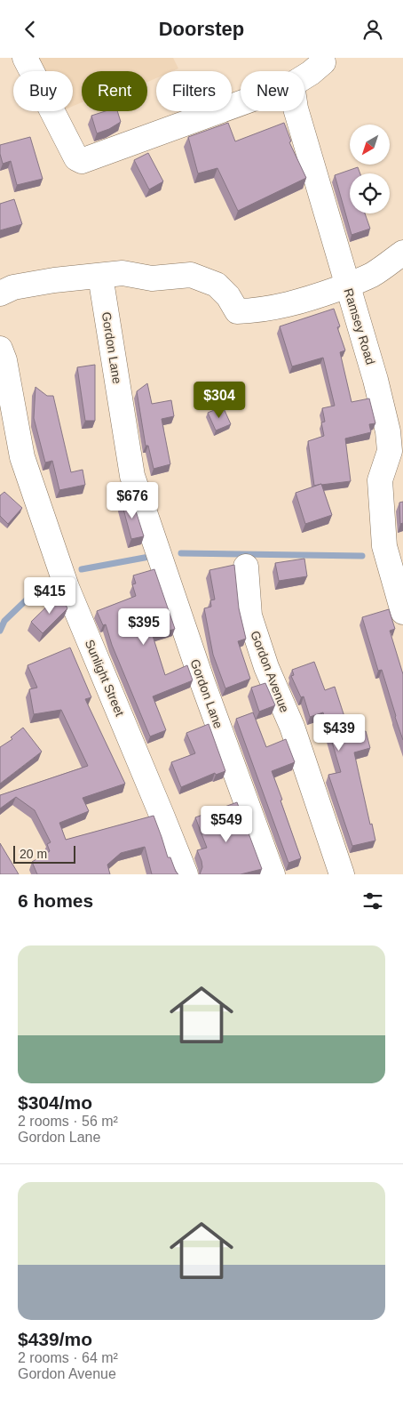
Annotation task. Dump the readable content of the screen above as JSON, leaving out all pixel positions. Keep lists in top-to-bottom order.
{
  "streets": {
    "street": [
      "Ramsey Road",
      "Gordon Lane",
      "Gordon Avenue",
      "Sunlight Street"
    ]
  },
  "scale_bar": "20 m",
  "north": "bottom left",
  "page": {
    "header": "Doorstep",
    "chip": [
      "Buy",
      "Rent",
      "Filters",
      "New"
    ],
    "price": [
      "$304",
      "$676",
      "$415",
      "$395",
      "$439",
      "$549"
    ],
    "scale": "20 m",
    "heading": "6 homes",
    "list": [
      {
        "name": "$304/mo",
        "note": "2 rooms · 56 m² · Gordon Lane"
      },
      {
        "name": "$439/mo",
        "note": "2 rooms · 64 m² · Gordon Avenue"
      }
    ]
  }
}
